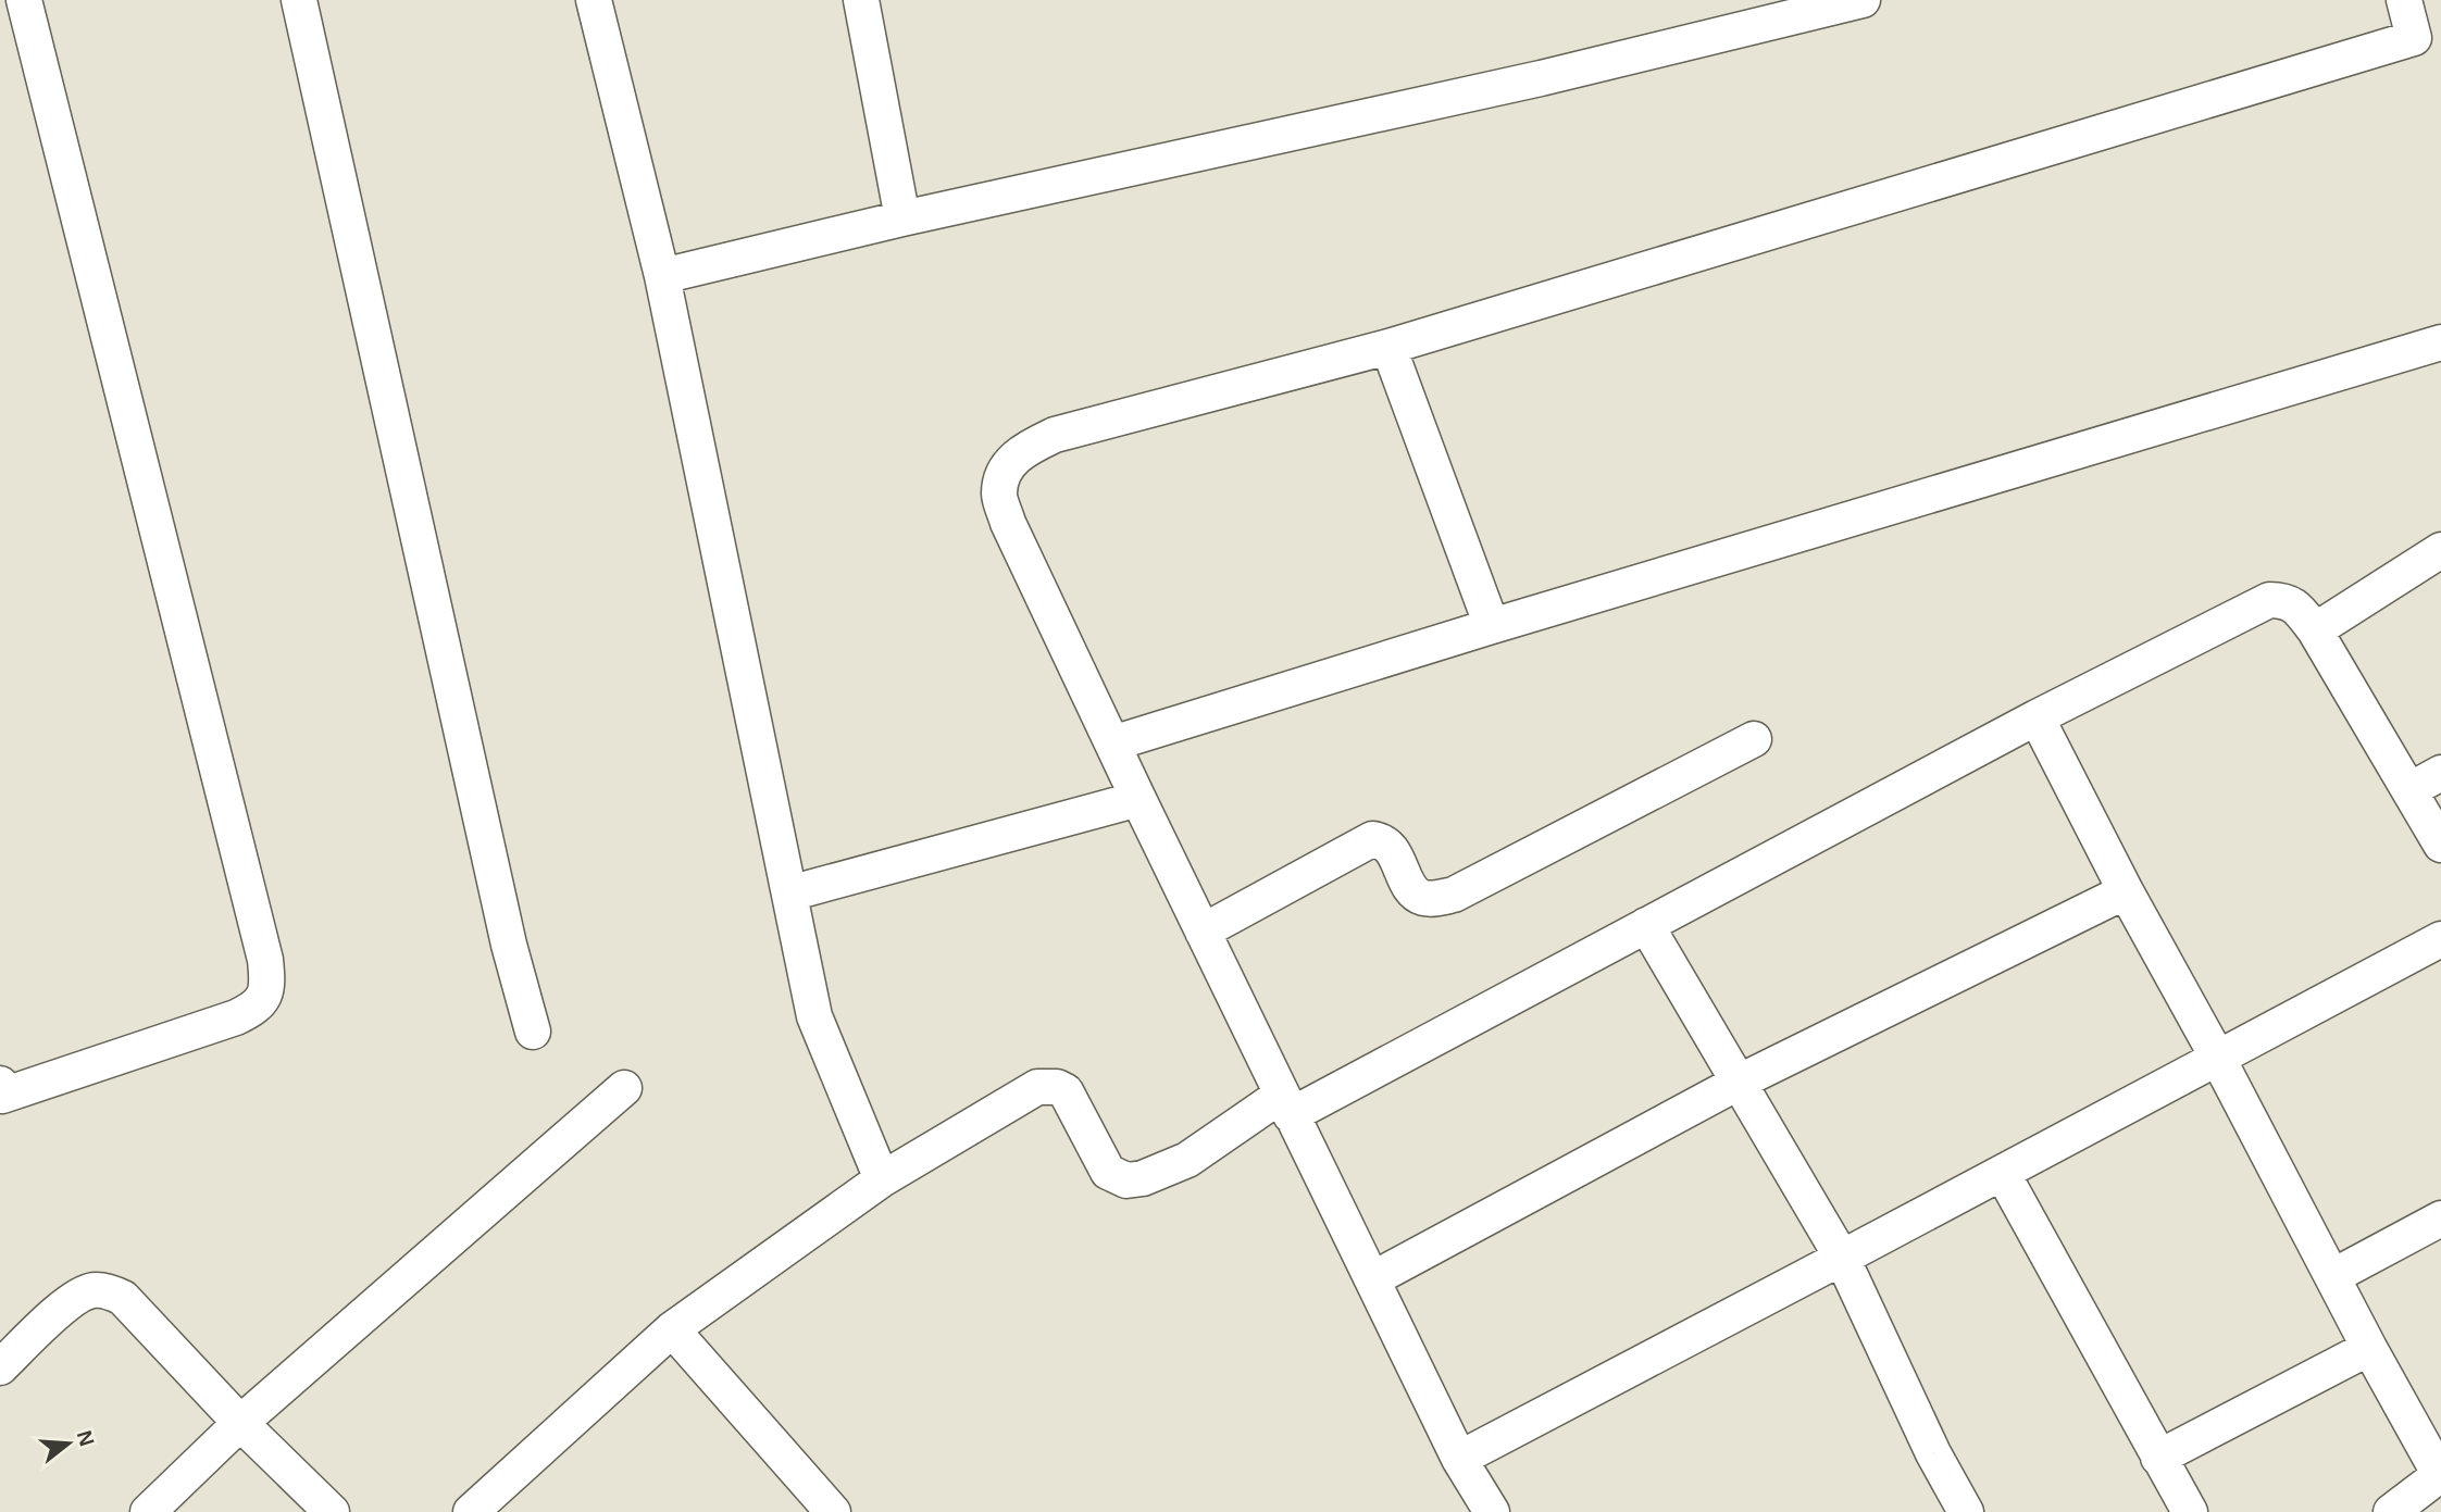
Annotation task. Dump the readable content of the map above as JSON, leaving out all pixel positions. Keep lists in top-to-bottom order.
{
  "north": "right"
}
